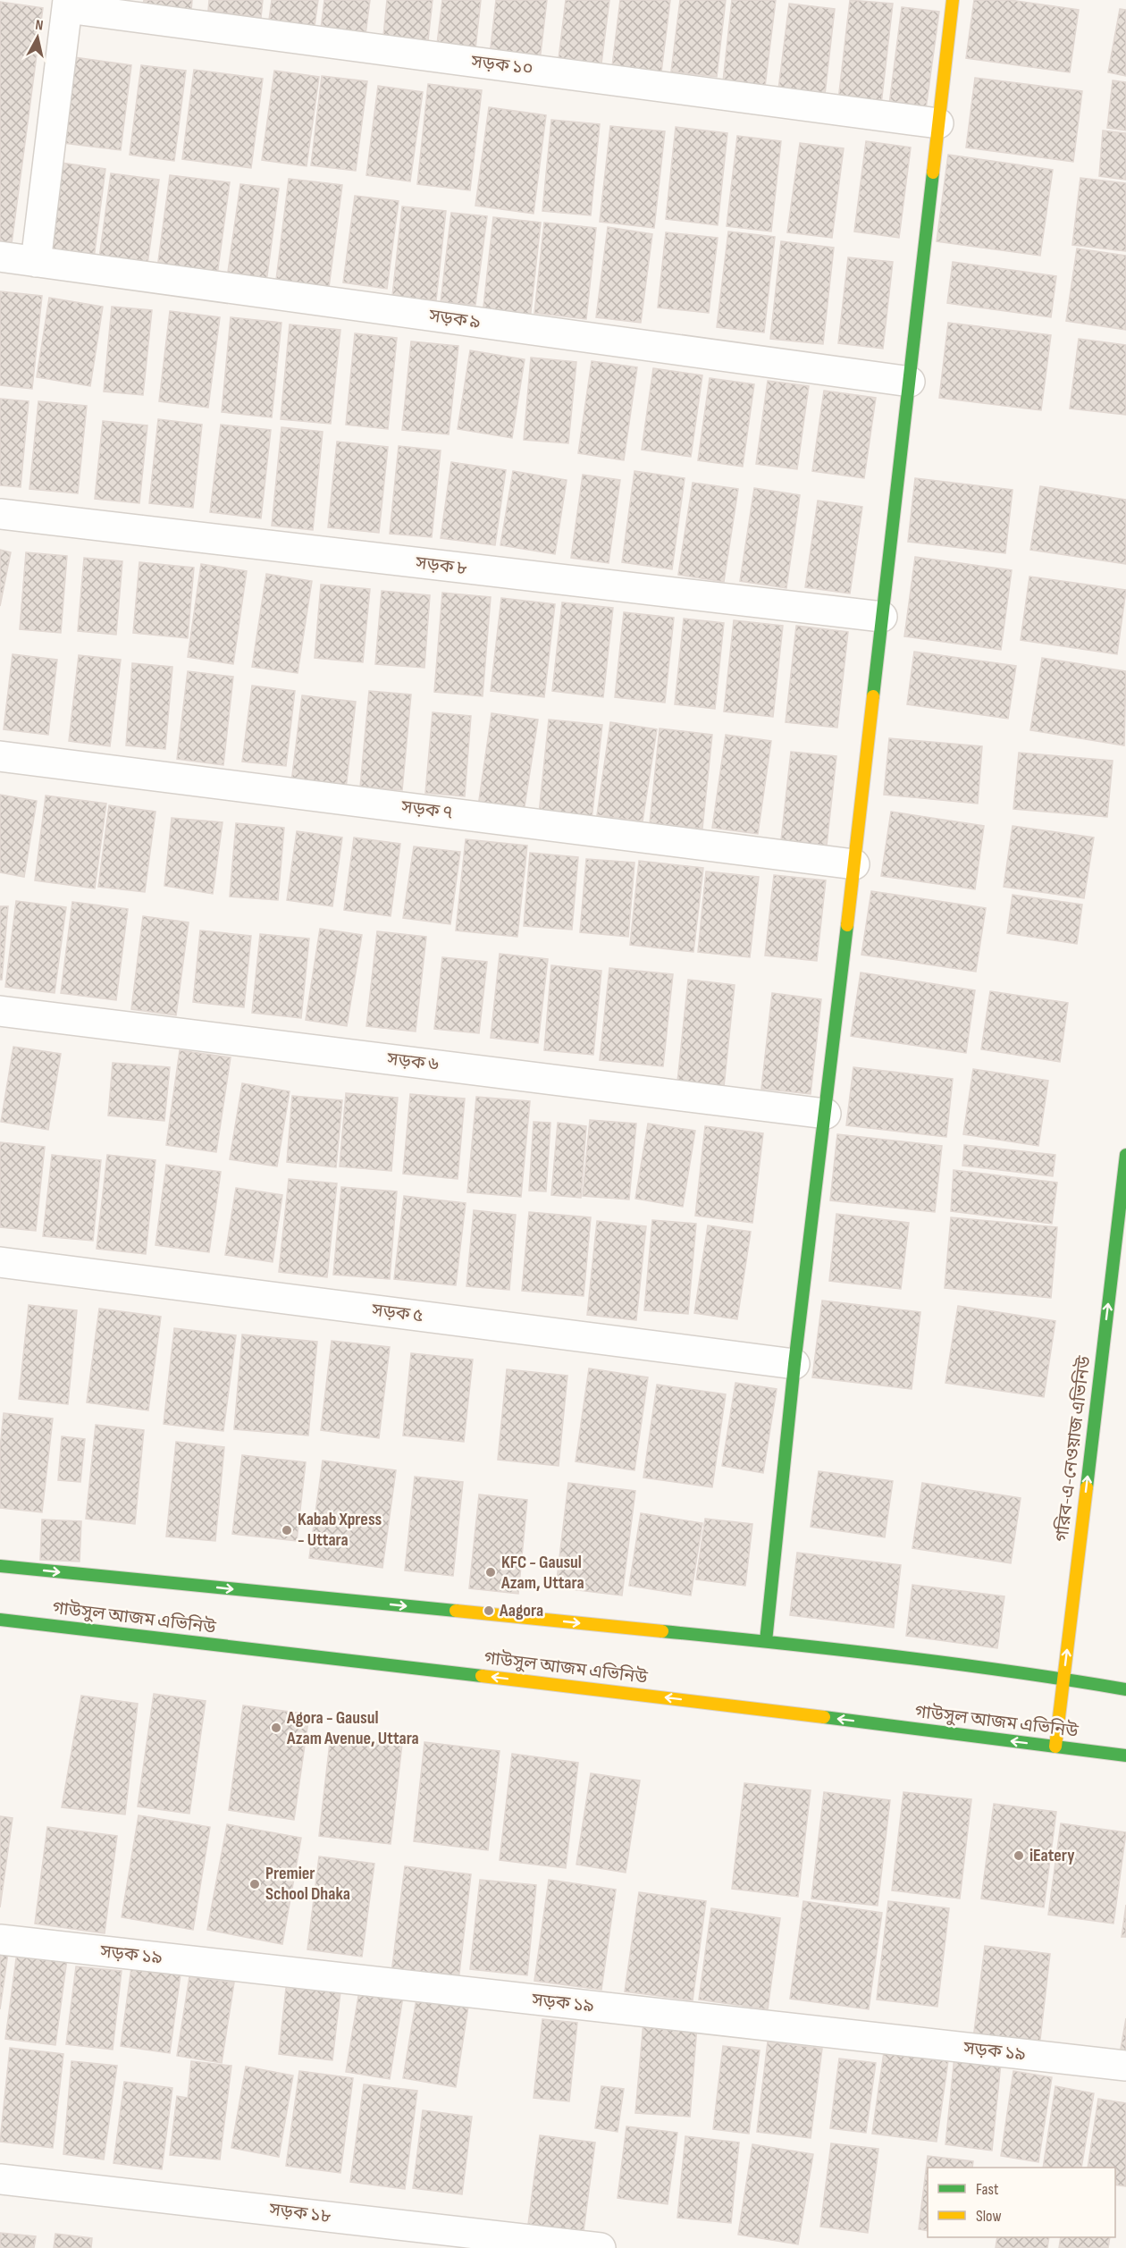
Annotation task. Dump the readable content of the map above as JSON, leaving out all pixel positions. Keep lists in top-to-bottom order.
{
  "streets": {
    "street": [
      "সড়ক ১০",
      "সড়ক ৯",
      "সড়ক ৮",
      "সড়ক ৭",
      "সড়ক ৬",
      "সড়ক ৫",
      "গরিব-এ-নেওয়াজ এভিনিউ",
      "গাউসুল আজম এভিনিউ",
      "সড়ক ১৯",
      "সড়ক ১৮"
    ]
  },
  "crossings": [
    ["গরিব-এ-নেওয়াজ এভিনিউ", "গাউসুল আজম এভিনিউ"]
  ],
  "one_way": ["গরিব-এ-নেওয়াজ এভিনিউ"],
  "places": [
    "Kabab Xpress - Uttara",
    "KFC - Gausul Azam, Uttara",
    "Aagora",
    "Agora - Gausul Azam Avenue, Uttara",
    "iEatery",
    "Premier School Dhaka"
  ],
  "legend": ["Fast", "Slow"],
  "north": "top"
}
